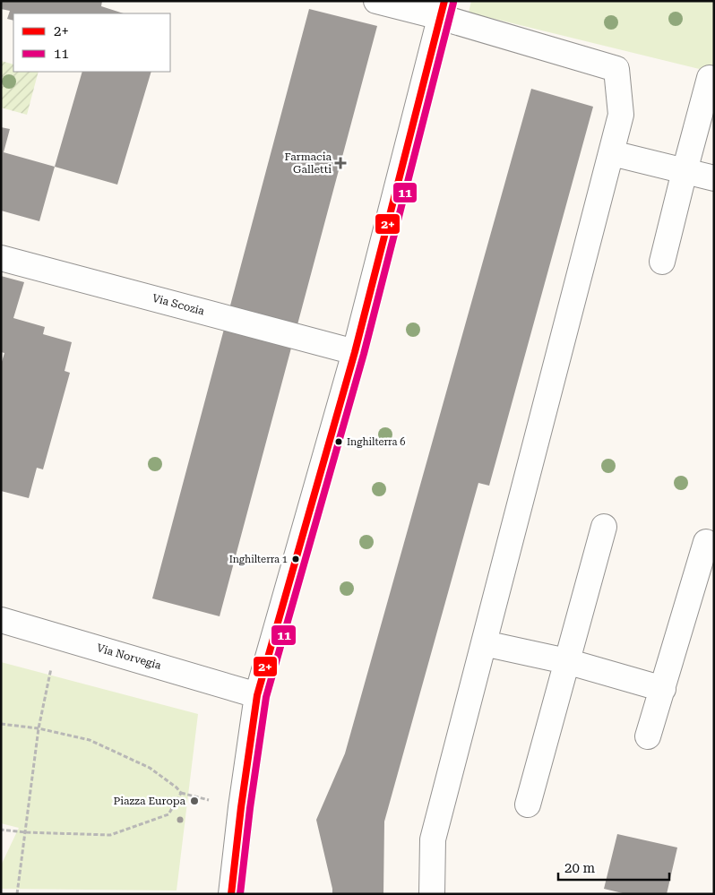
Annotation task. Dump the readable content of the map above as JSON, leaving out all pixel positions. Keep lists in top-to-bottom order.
{
  "streets": {
    "street": ["Via Scozia", "Via Norvegia"]
  },
  "places": {
    "health": ["Farmacia Galletti"],
    "other": ["Inghilterra 6", "Inghilterra 1", "Piazza Europa"]
  },
  "lines": ["transit line 2+", "transit line 11"],
  "legend": ["2+", "11"],
  "scale_bar": "20 m"
}
